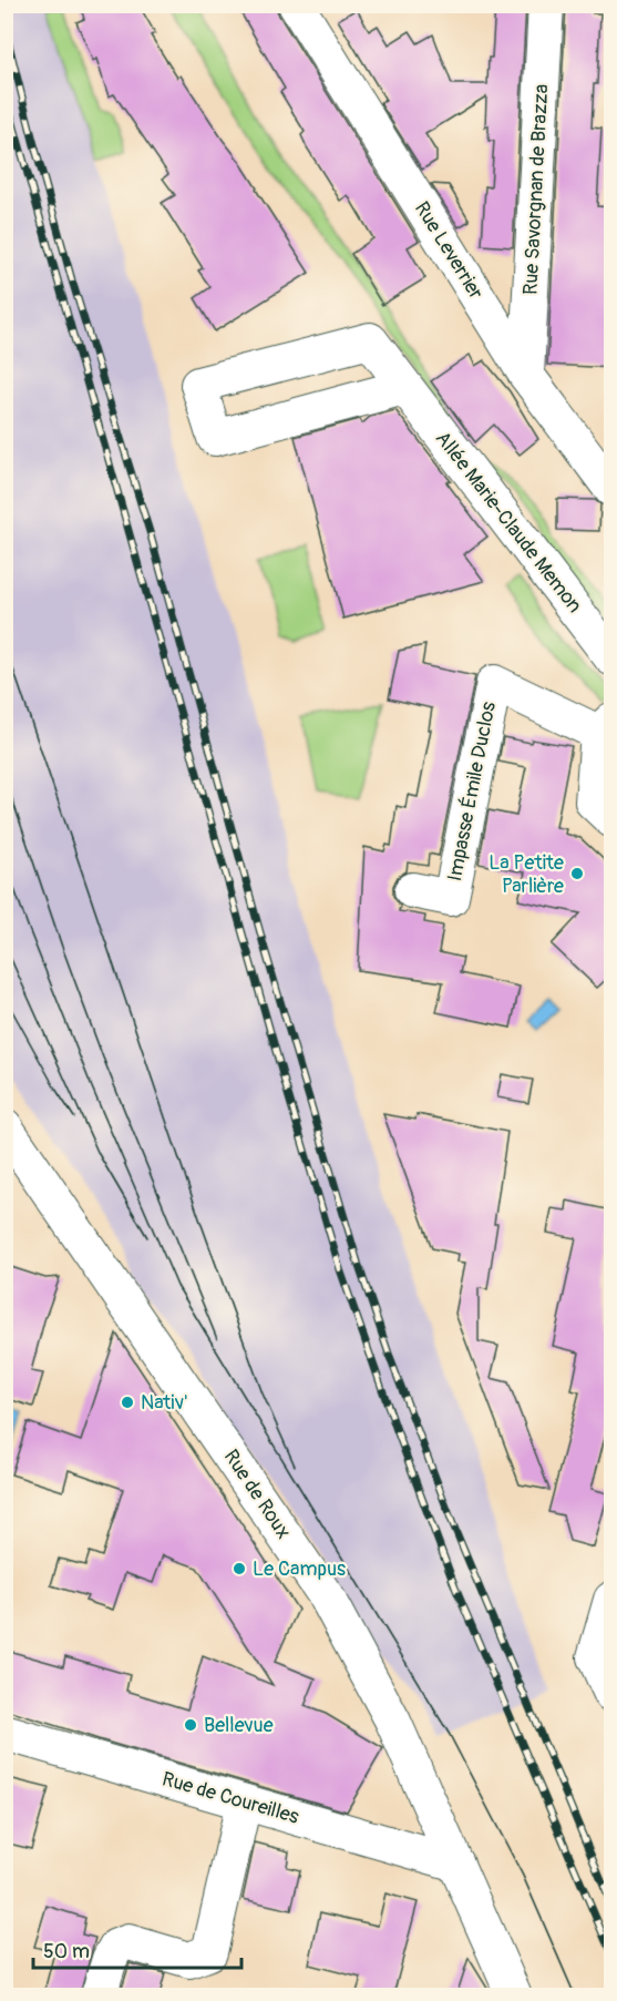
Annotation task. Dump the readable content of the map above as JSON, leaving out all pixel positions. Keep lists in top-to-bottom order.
{
  "streets": {
    "street": [
      "Rue Savorgnan de Brazza",
      "Rue Leverrier",
      "Allée Marie-Claude Memon",
      "Impasse Émile Duclos",
      "Rue de Roux",
      "Rue de Coureilles"
    ]
  },
  "crossings": [
    ["Rue Savorgnan de Brazza", "Rue Leverrier"],
    ["Rue de Roux", "Rue de Coureilles"]
  ],
  "places": [
    "La Petite Parlière",
    "Nativ'",
    "Le Campus",
    "Bellevue"
  ],
  "scale_bar": "50 m"
}
